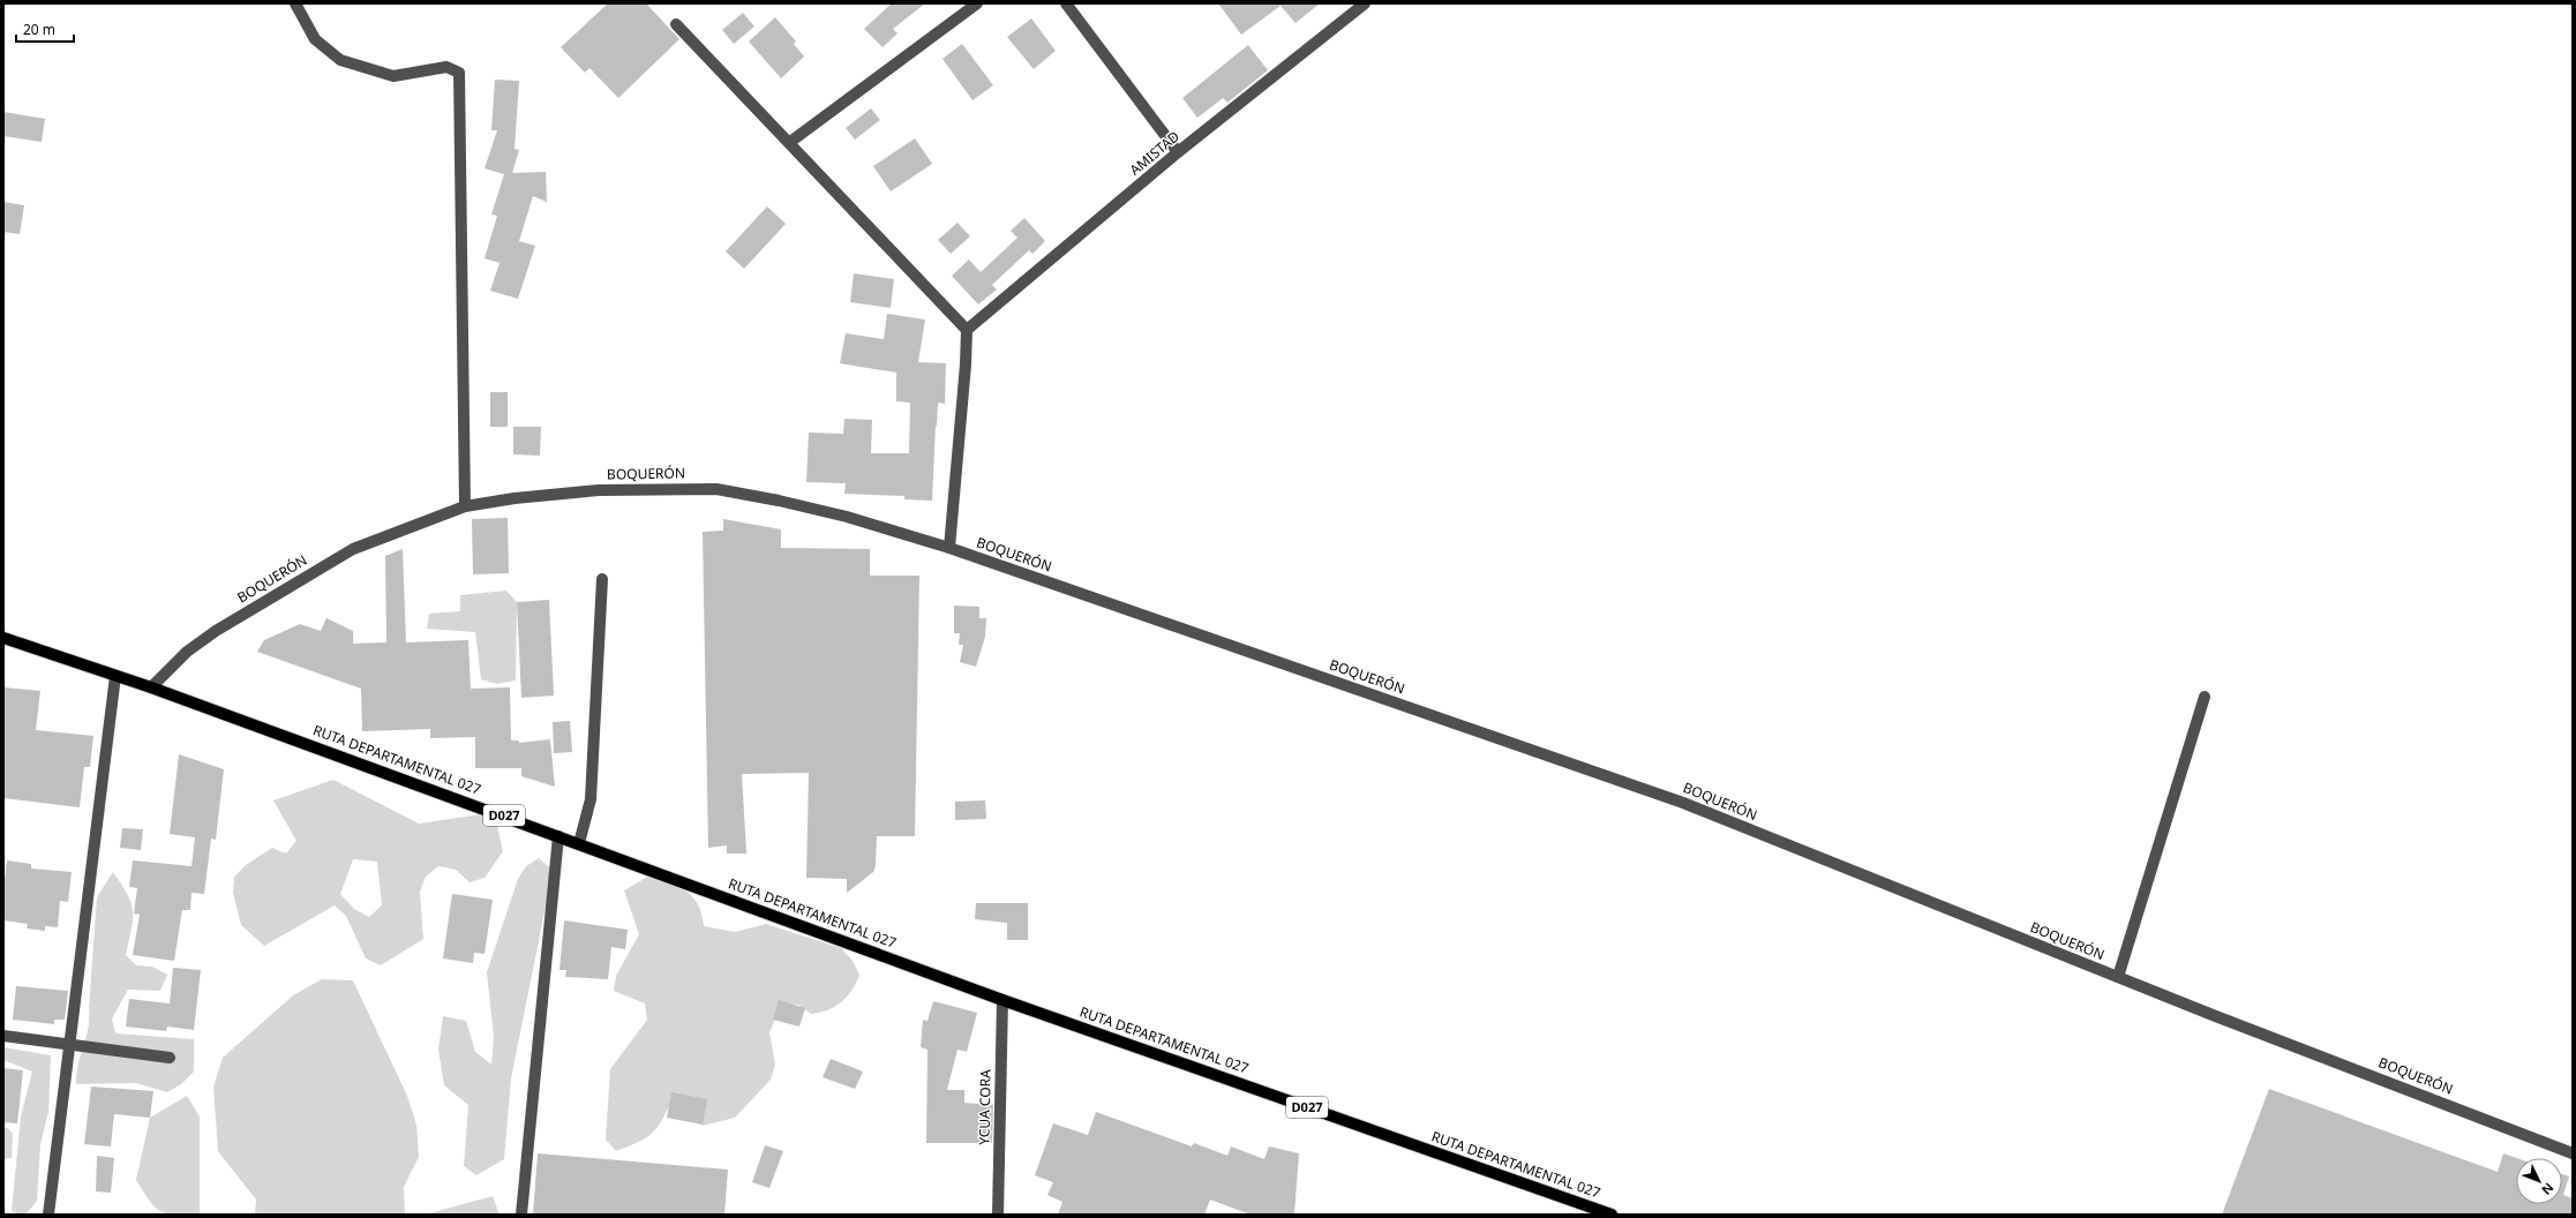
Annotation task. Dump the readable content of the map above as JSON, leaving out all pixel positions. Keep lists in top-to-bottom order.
{
  "streets": {
    "main road": ["RUTA DEPARTAMENTAL 027", "D027"],
    "street": ["AMISTAD", "BOQUERÓN", "YCUA CORA"]
  },
  "crossings": [
    ["BOQUERÓN", "RUTA DEPARTAMENTAL 027"],
    ["RUTA DEPARTAMENTAL 027", "YCUA CORA"]
  ],
  "scale_bar": "20 m",
  "north": "bottom right"
}
